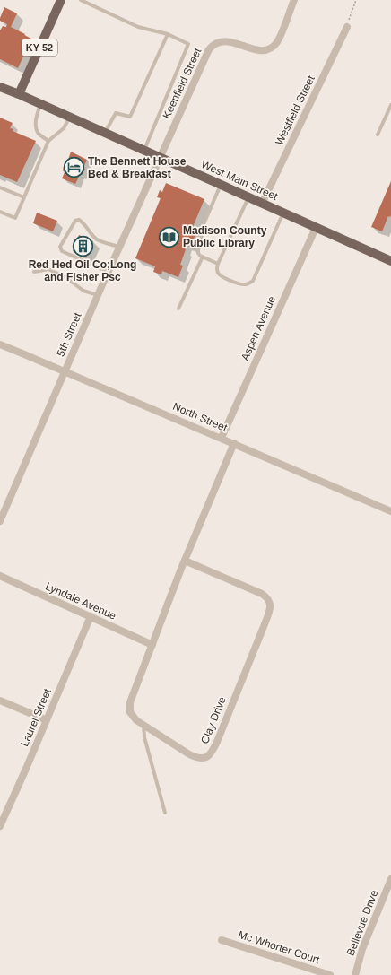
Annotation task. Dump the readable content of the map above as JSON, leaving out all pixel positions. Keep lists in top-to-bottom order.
{
  "streets": {
    "main road": ["KY 52", "West Main Street"],
    "street": [
      "Keenfield Street",
      "Westfield Street",
      "Aspen Avenue",
      "5th Street",
      "North Street",
      "Lyndale Avenue",
      "Laurel Street",
      "Clay Drive",
      "Bellevue Drive",
      "Mc Whorter Court"
    ]
  },
  "crossings": [
    ["KY 52", "West Main Street"],
    ["Keenfield Street", "West Main Street"],
    ["Keenfield Street", "5th Street"],
    ["Westfield Street", "West Main Street"],
    ["West Main Street", "Aspen Avenue"],
    ["West Main Street", "5th Street"],
    ["Aspen Avenue", "North Street"],
    ["5th Street", "North Street"],
    ["North Street", "Clay Drive"],
    ["Lyndale Avenue", "Laurel Street"],
    ["Lyndale Avenue", "Clay Drive"]
  ],
  "places": {
    "hotel": ["The Bennett House Bed & Breakfast"],
    "library": ["Madison County Public Library"],
    "building": ["Red Hed Oil Co;Long and Fisher Psc"]
  }
}
